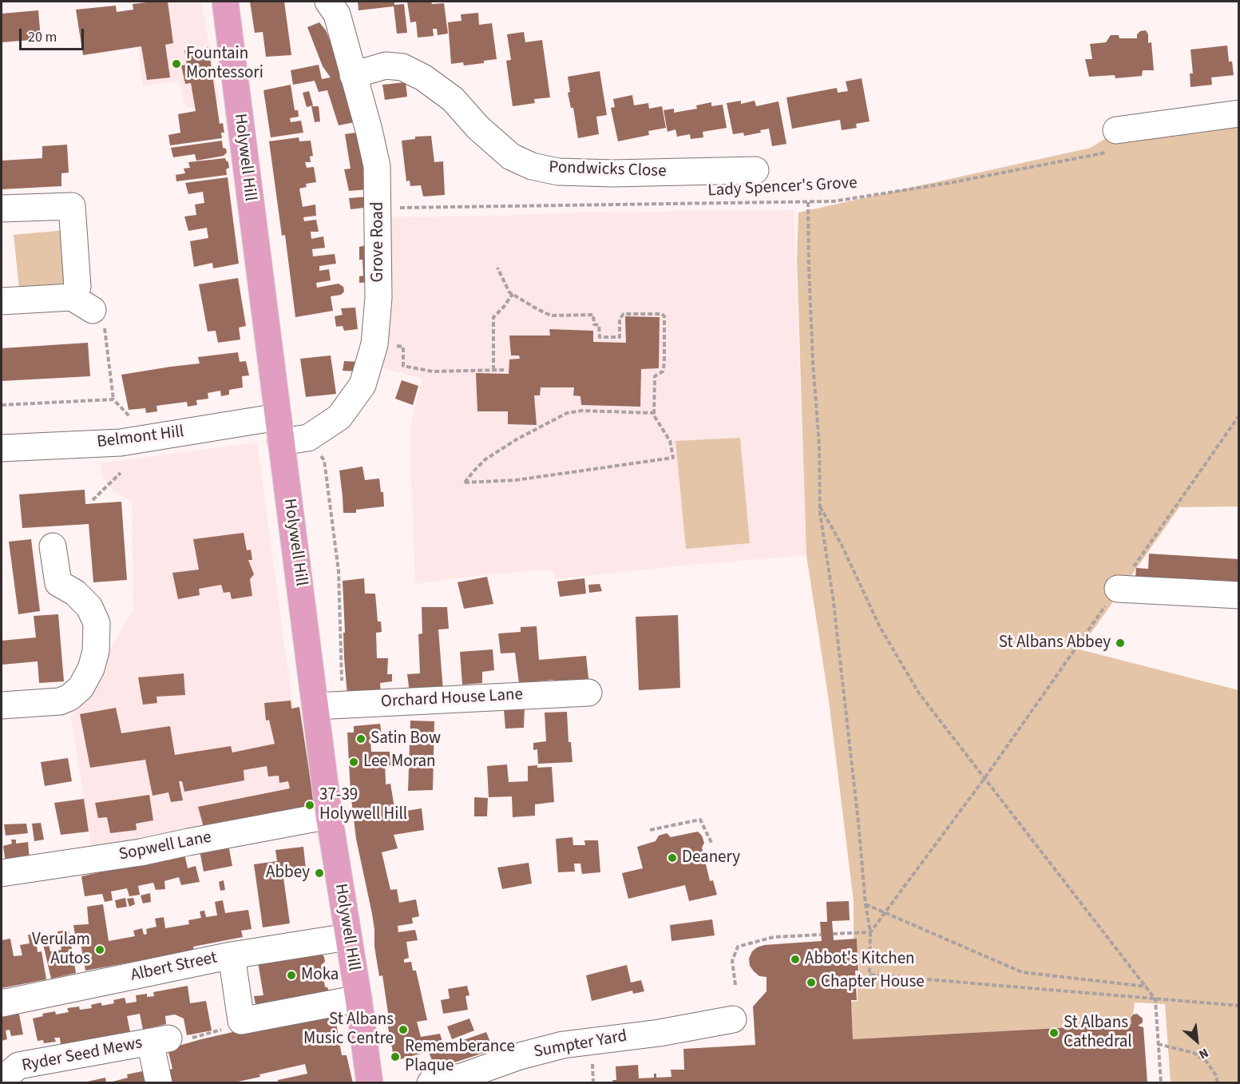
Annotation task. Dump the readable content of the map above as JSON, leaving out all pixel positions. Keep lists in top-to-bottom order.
{
  "streets": {
    "main road": ["Holywell Hill"],
    "street": [
      "Pondwicks Close",
      "Grove Road",
      "Belmont Hill",
      "Orchard House Lane",
      "Sopwell Lane",
      "Albert Street",
      "Sumpter Yard",
      "Ryder Seed Mews"
    ],
    "path": ["Lady Spencer's Grove"]
  },
  "crossings": [
    ["Holywell Hill", "Grove Road"],
    ["Holywell Hill", "Belmont Hill"],
    ["Holywell Hill", "Orchard House Lane"],
    ["Holywell Hill", "Sopwell Lane"],
    ["Holywell Hill", "Albert Street"],
    ["Pondwicks Close", "Grove Road"],
    ["Lady Spencer's Grove", "Grove Road"],
    ["Grove Road", "Belmont Hill"]
  ],
  "places": [
    "Fountain Montessori",
    "St Albans Abbey",
    "Satin Bow",
    "Lee Moran",
    "37-39 Holywell Hill",
    "Deanery",
    "Abbey",
    "Verulam Autos",
    "Abbot's Kitchen",
    "Moka",
    "Chapter House",
    "St Albans Music Centre",
    "St Albans Cathedral",
    "Rememberance Plaque"
  ],
  "scale_bar": "20 m",
  "north": "bottom right"
}
